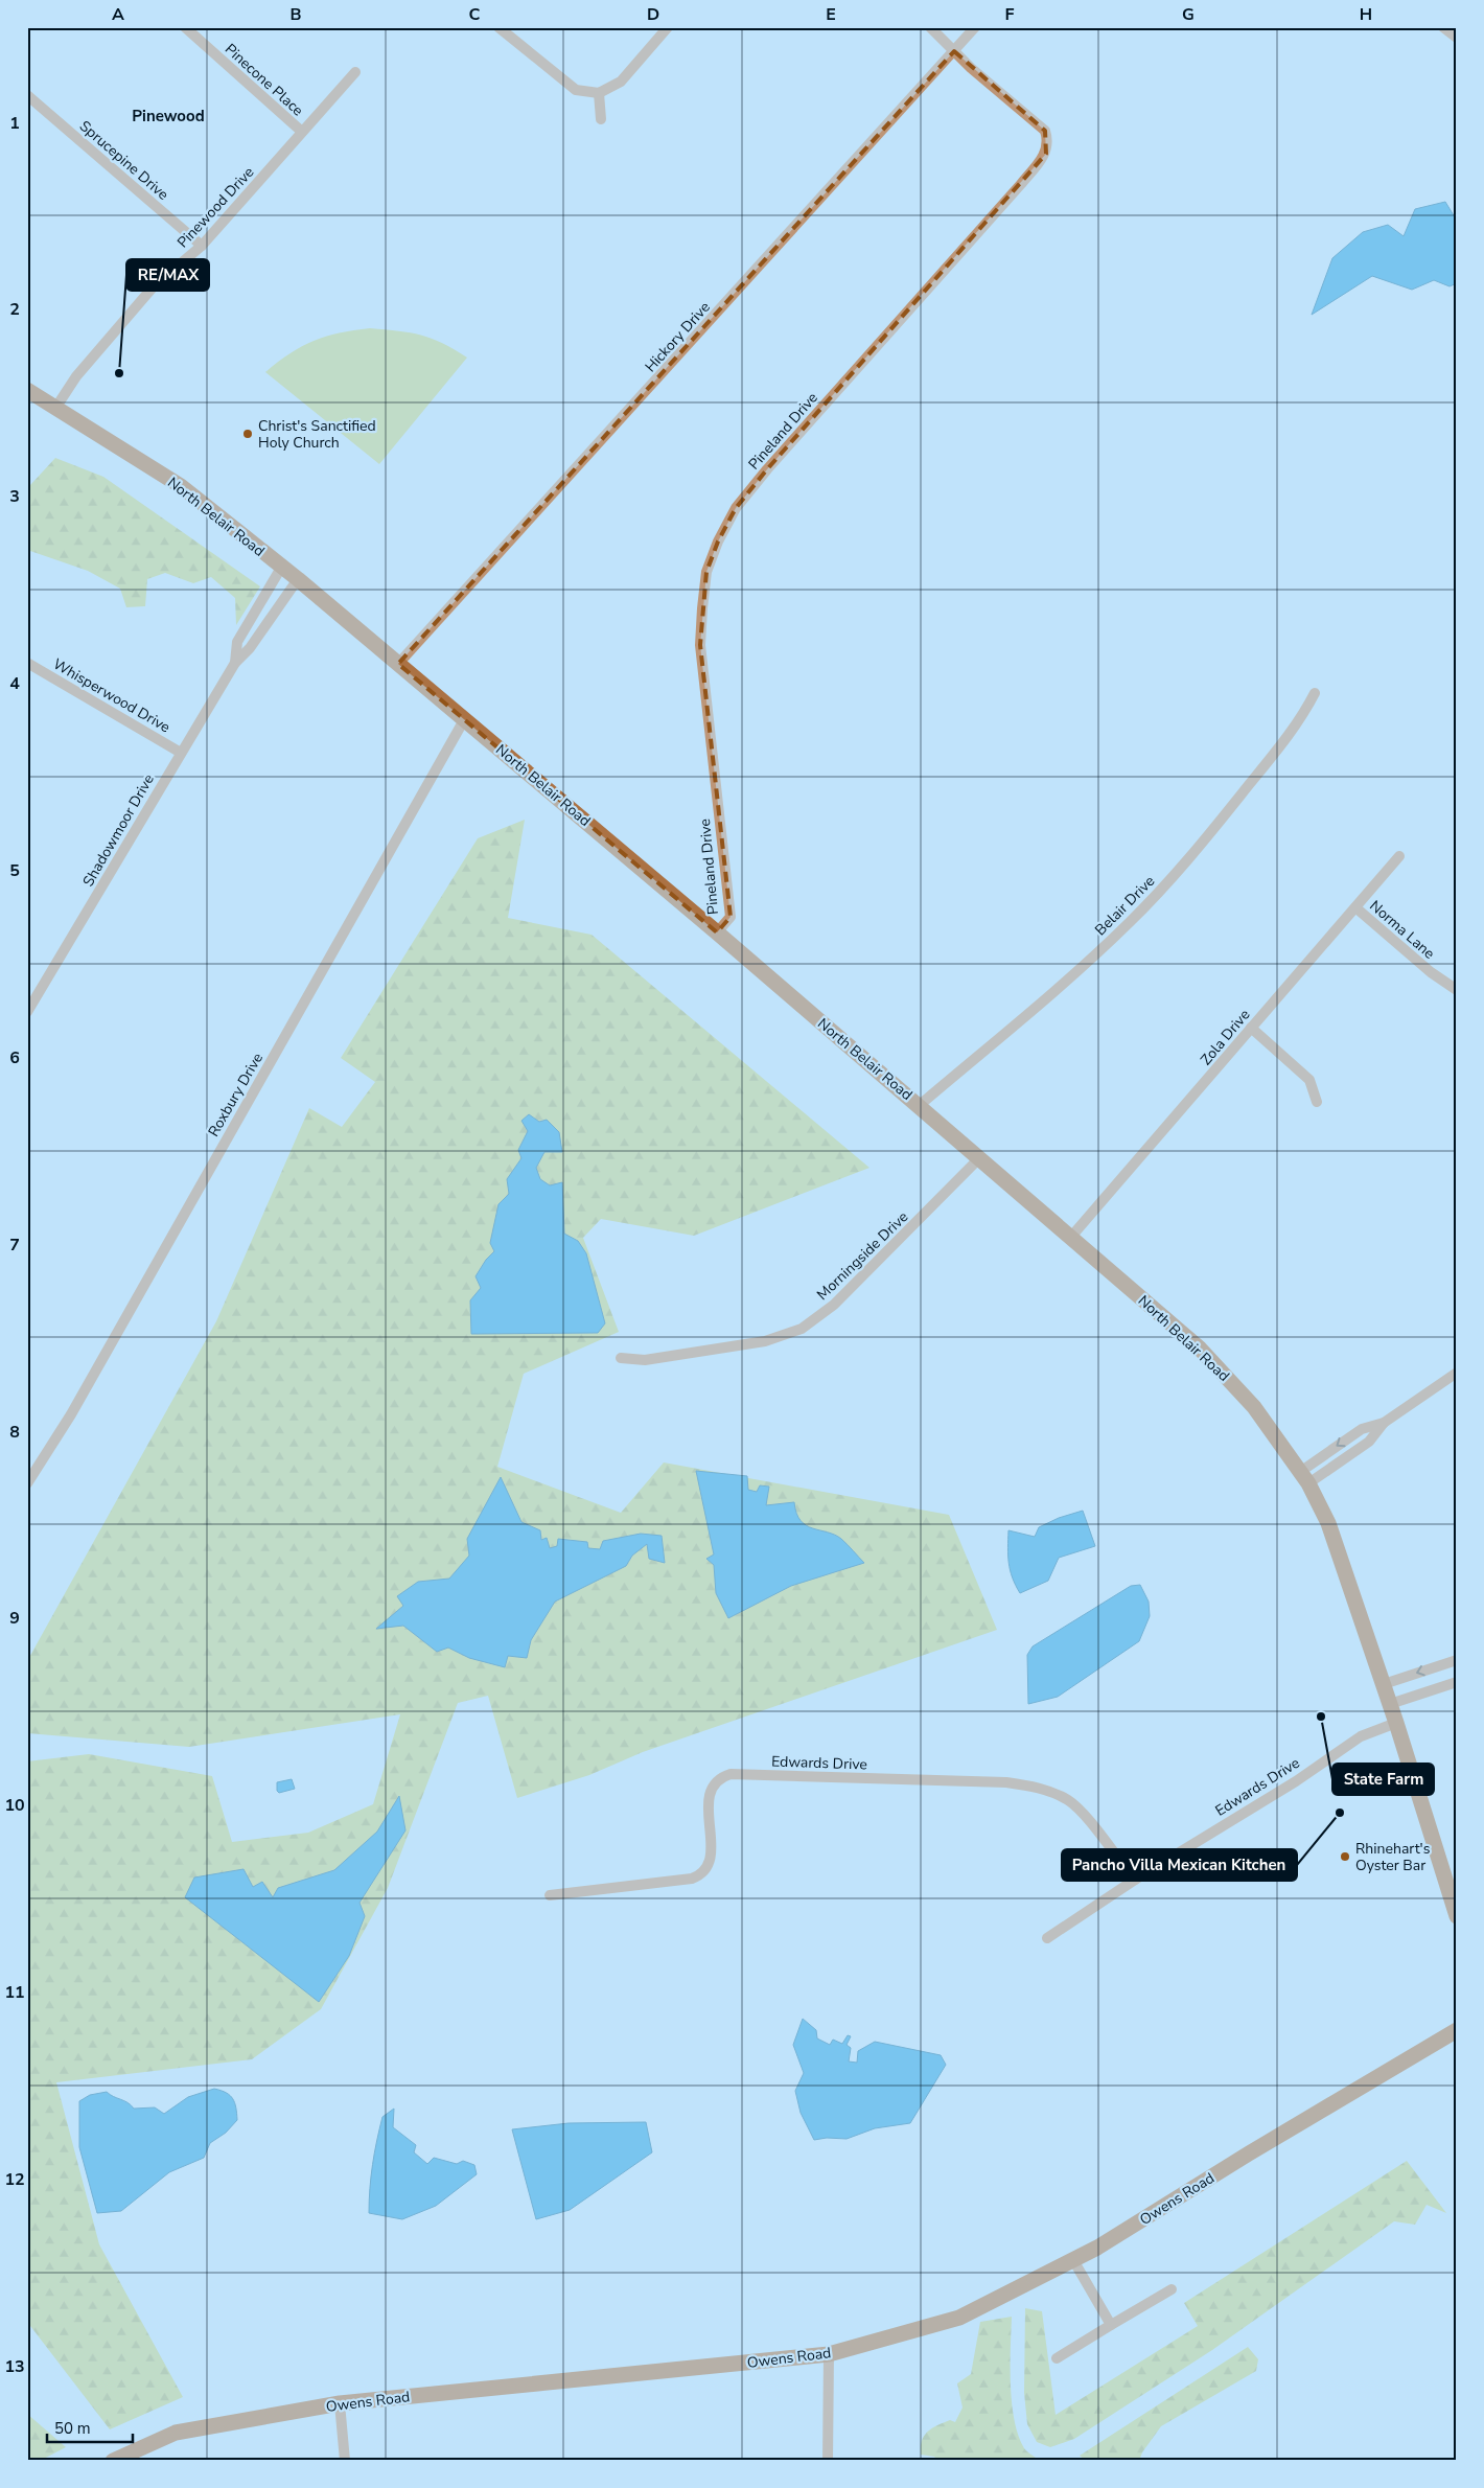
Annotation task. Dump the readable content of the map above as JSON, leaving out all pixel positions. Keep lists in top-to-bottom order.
{
  "streets": {
    "main road": ["North Belair Road", "Owens Road"],
    "street": [
      "Pinecone Place",
      "Sprucepine Drive",
      "Pinewood Drive",
      "Hickory Drive",
      "Pineland Drive",
      "Whisperwood Drive",
      "Shadowmoor Drive",
      "Belair Drive",
      "Norma Lane",
      "Zola Drive",
      "Roxbury Drive",
      "Morningside Drive",
      "Edwards Drive"
    ]
  },
  "crossings": [
    ["Pinecone Place", "Pinewood Drive"],
    ["Sprucepine Drive", "Pinewood Drive"],
    ["Pinewood Drive", "North Belair Road"],
    ["Hickory Drive", "Pineland Drive"],
    ["Hickory Drive", "North Belair Road"],
    ["Pineland Drive", "North Belair Road"],
    ["North Belair Road", "Shadowmoor Drive"],
    ["North Belair Road", "Belair Drive"],
    ["North Belair Road", "Zola Drive"],
    ["North Belair Road", "Roxbury Drive"],
    ["North Belair Road", "Morningside Drive"],
    ["North Belair Road", "Edwards Drive"],
    ["Whisperwood Drive", "Shadowmoor Drive"],
    ["Norma Lane", "Zola Drive"]
  ],
  "districts": ["Pinewood"],
  "places": [
    "RE/MAX",
    "Christ's Sanctified Holy Church",
    "State Farm",
    "Pancho Villa Mexican Kitchen",
    "Rhinehart's Oyster Bar"
  ],
  "scale_bar": "50 m",
  "grid": {
    "columns": [
      "A",
      "B",
      "C",
      "D",
      "E",
      "F",
      "G",
      "H"
    ],
    "rows": [
      "1",
      "2",
      "3",
      "4",
      "5",
      "6",
      "7",
      "8",
      "9",
      "10",
      "11",
      "12",
      "13"
    ]
  }
}
